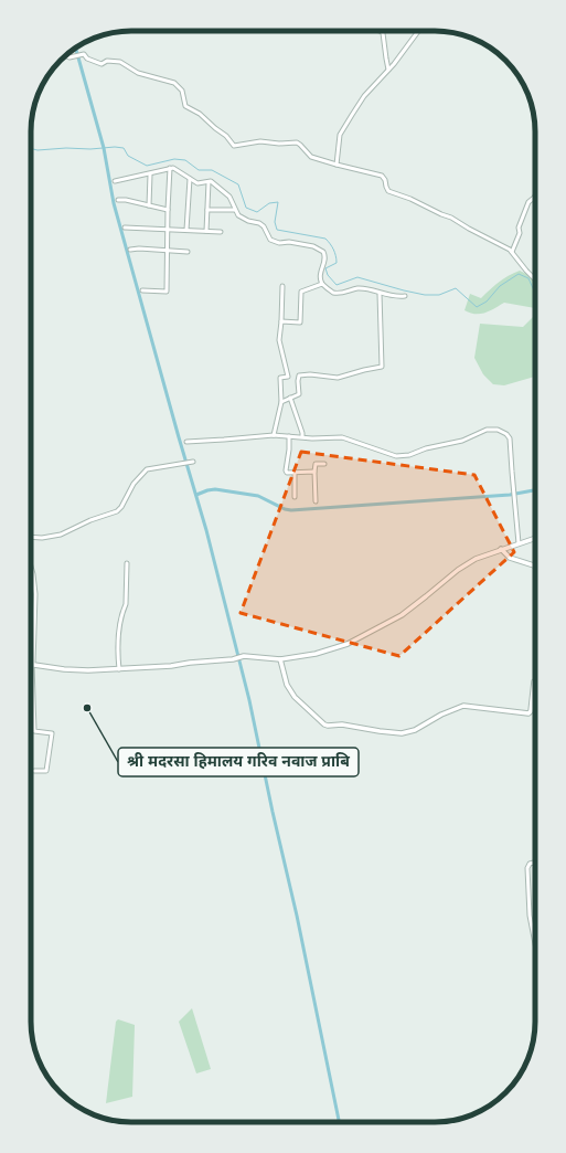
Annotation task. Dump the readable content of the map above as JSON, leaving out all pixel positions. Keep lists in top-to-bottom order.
{
  "places": ["श्री मदरसा हिमालय गरिव नवाज प्राबि"]
}
